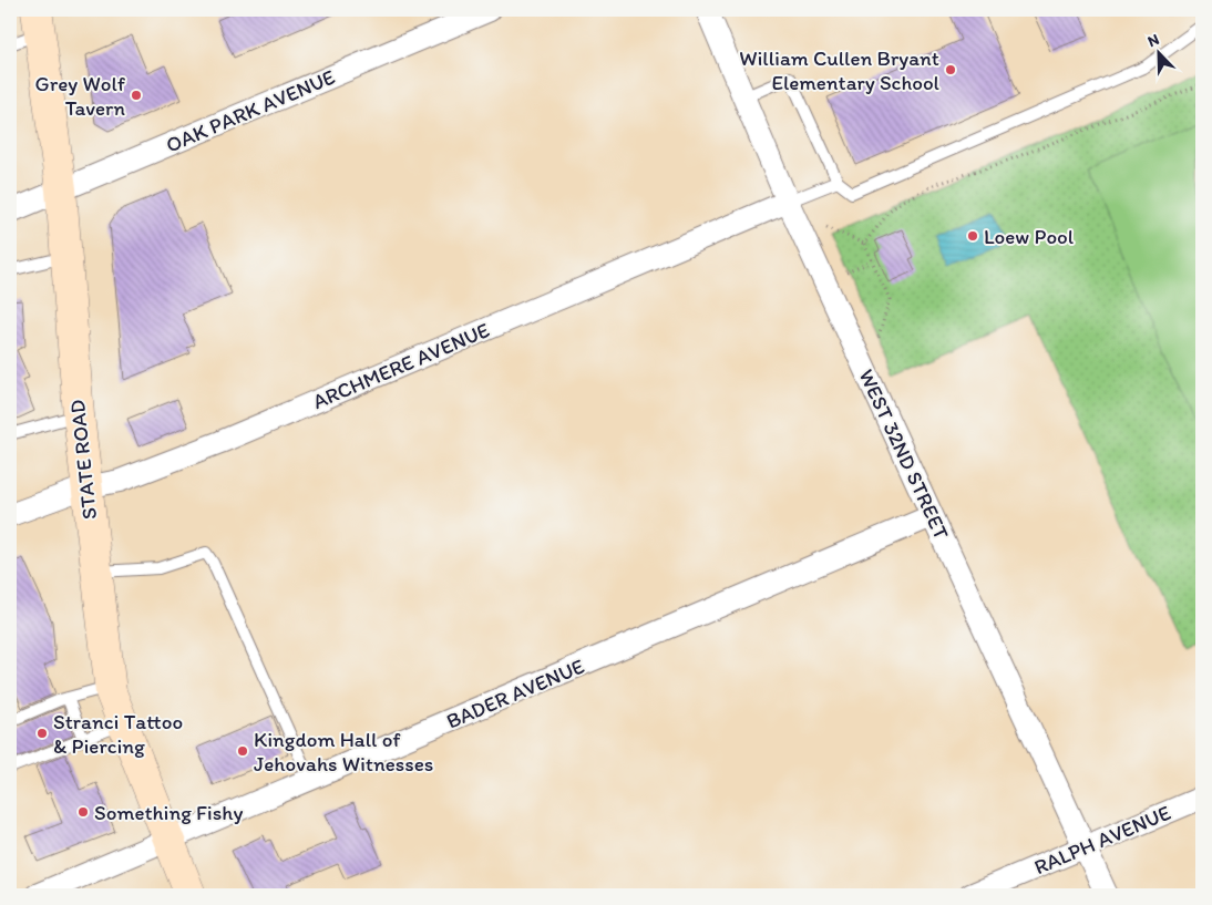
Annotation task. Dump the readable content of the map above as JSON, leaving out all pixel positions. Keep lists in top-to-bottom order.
{
  "streets": {
    "main road": ["STATE ROAD"],
    "street": [
      "OAK PARK AVENUE",
      "ARCHMERE AVENUE",
      "WEST 32ND STREET",
      "BADER AVENUE",
      "RALPH AVENUE"
    ]
  },
  "crossings": [
    ["OAK PARK AVENUE", "STATE ROAD"],
    ["ARCHMERE AVENUE", "WEST 32ND STREET"],
    ["ARCHMERE AVENUE", "STATE ROAD"],
    ["WEST 32ND STREET", "BADER AVENUE"],
    ["WEST 32ND STREET", "RALPH AVENUE"],
    ["STATE ROAD", "BADER AVENUE"]
  ],
  "places": [
    "William Cullen Bryant Elementary School",
    "Grey Wolf Tavern",
    "Loew Pool",
    "Stranci Tattoo & Piercing",
    "Kingdom Hall of Jehovahs Witnesses",
    "Something Fishy"
  ],
  "north": "top left"
}
